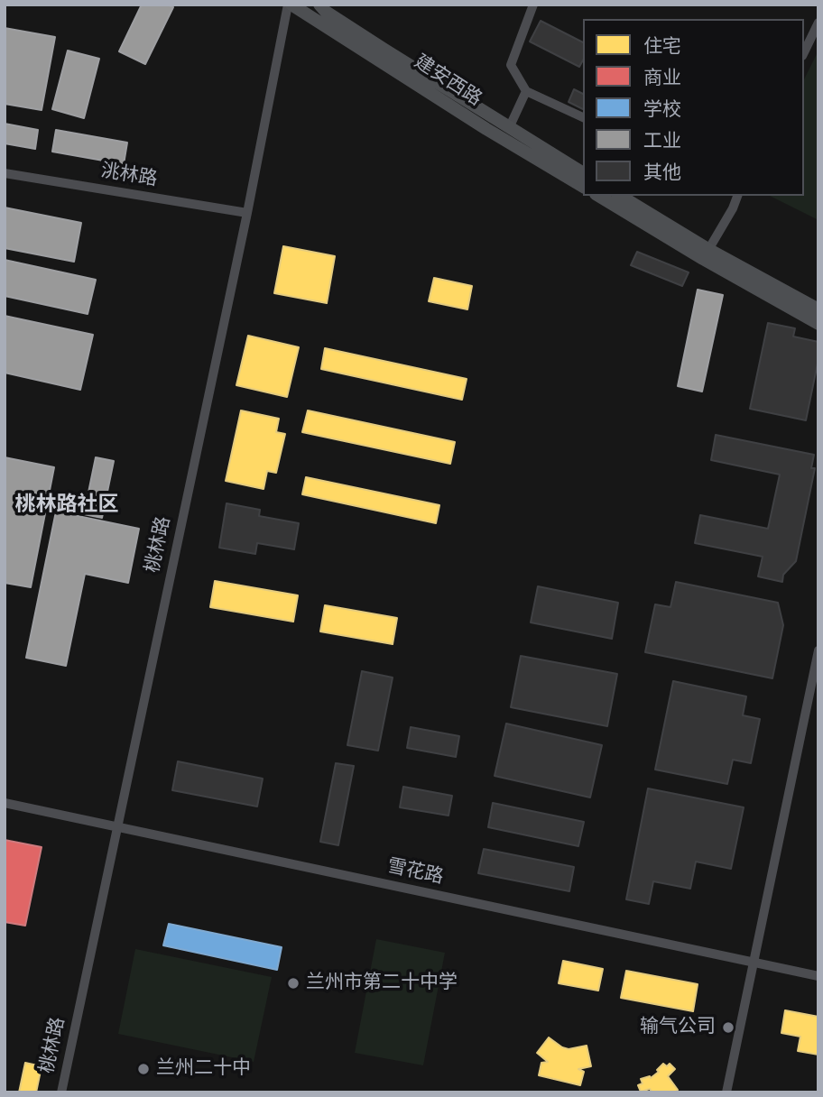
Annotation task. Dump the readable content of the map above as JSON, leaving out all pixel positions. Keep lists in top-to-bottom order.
{
  "streets": {
    "main road": ["建安西路"],
    "street": ["洮林路", "桃林路", "雪花路"]
  },
  "crossings": [
    ["建安西路", "桃林路"],
    ["洮林路", "桃林路"],
    ["桃林路", "雪花路"]
  ],
  "districts": ["桃林路社区"],
  "places": ["兰州市第二十中学", "输气公司", "兰州二十中"],
  "legend": [
    "住宅",
    "商业",
    "学校",
    "工业",
    "其他"
  ]
}
